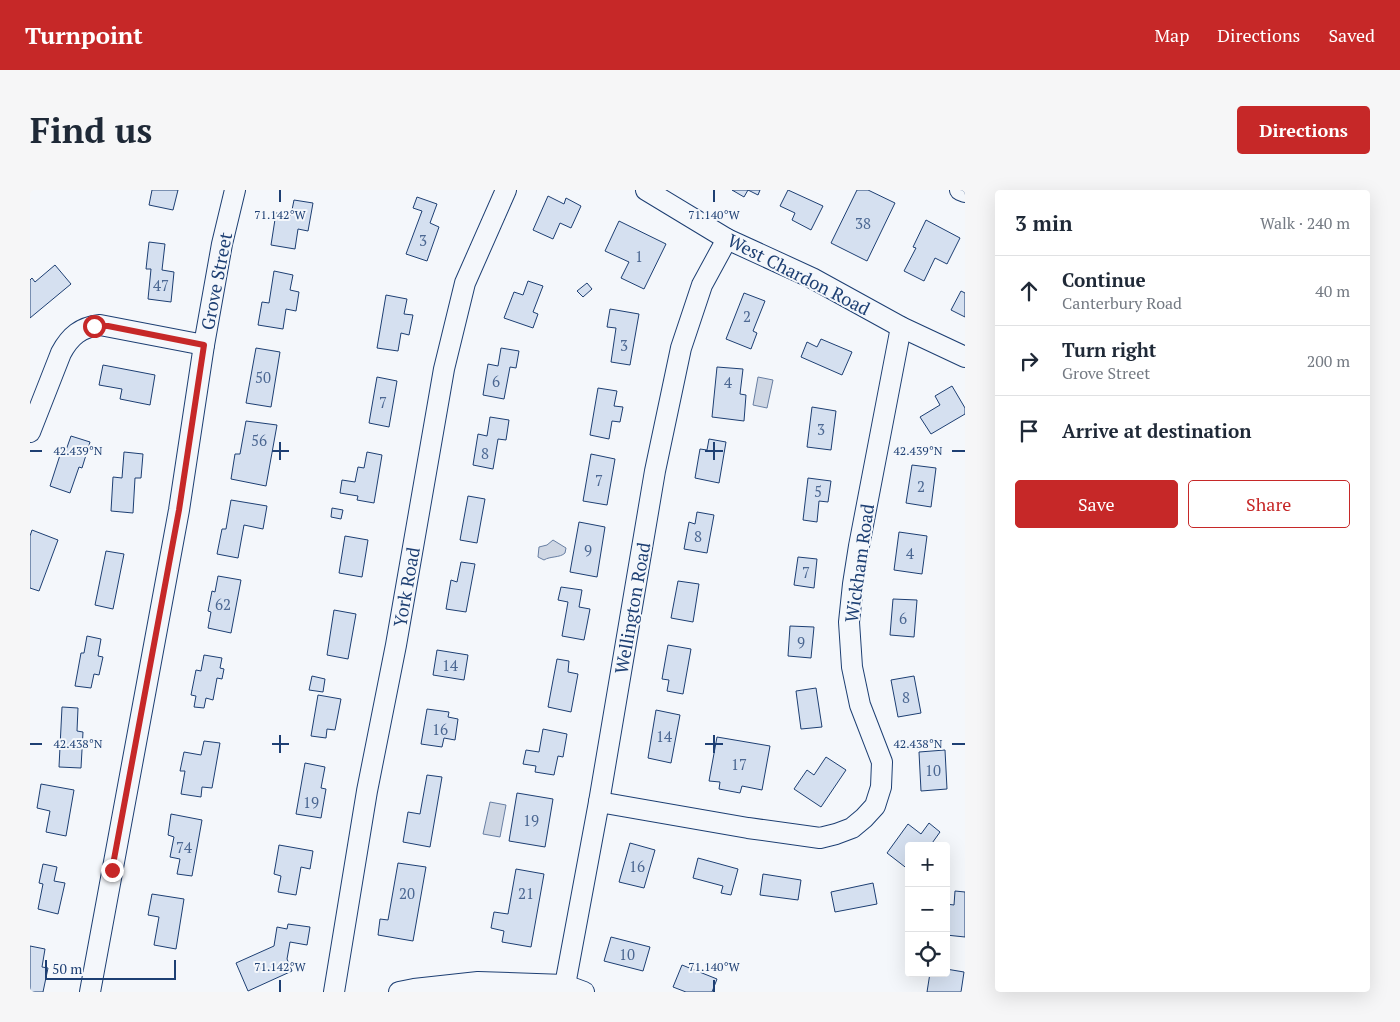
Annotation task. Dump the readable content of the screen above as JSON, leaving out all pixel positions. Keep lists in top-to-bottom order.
{
  "streets": {
    "street": [
      "West Chardon Road",
      "Grove Street",
      "Wickham Road",
      "York Road",
      "Wellington Road"
    ]
  },
  "crossings": [
    ["West Chardon Road", "Wickham Road"],
    ["West Chardon Road", "Wellington Road"],
    ["Wickham Road", "Wellington Road"]
  ],
  "house_numbers": [
    "38",
    "3",
    "1",
    "47",
    "2",
    "3",
    "50",
    "6",
    "4",
    "7",
    "3",
    "56",
    "8",
    "7",
    "2",
    "5",
    "8",
    "9",
    "4",
    "7",
    "62",
    "6",
    "9",
    "14",
    "8",
    "16",
    "14",
    "17",
    "10",
    "19",
    "19",
    "74",
    "16",
    "20",
    "21",
    "10"
  ],
  "scale_bar": "50 m",
  "page": {
    "header": "Turnpoint",
    "nav": ["Map", "Directions", "Saved"],
    "buttons": [
      "Directions",
      ["Save", "Share"]
    ],
    "title": "Find us",
    "heading": ["3 min", "Walk · 240 m"],
    "list": [
      ["Continue", "Canterbury Road", "40 m"],
      ["Turn right", "Grove Street", "200 m"],
      "Arrive at destination"
    ],
    "map_buttons": ["+", "−"],
    "scale": "50 m"
  },
  "coordinates": [
    "71.142°W",
    "71.140°W",
    "42.439°N",
    "42.438°N"
  ]
}
